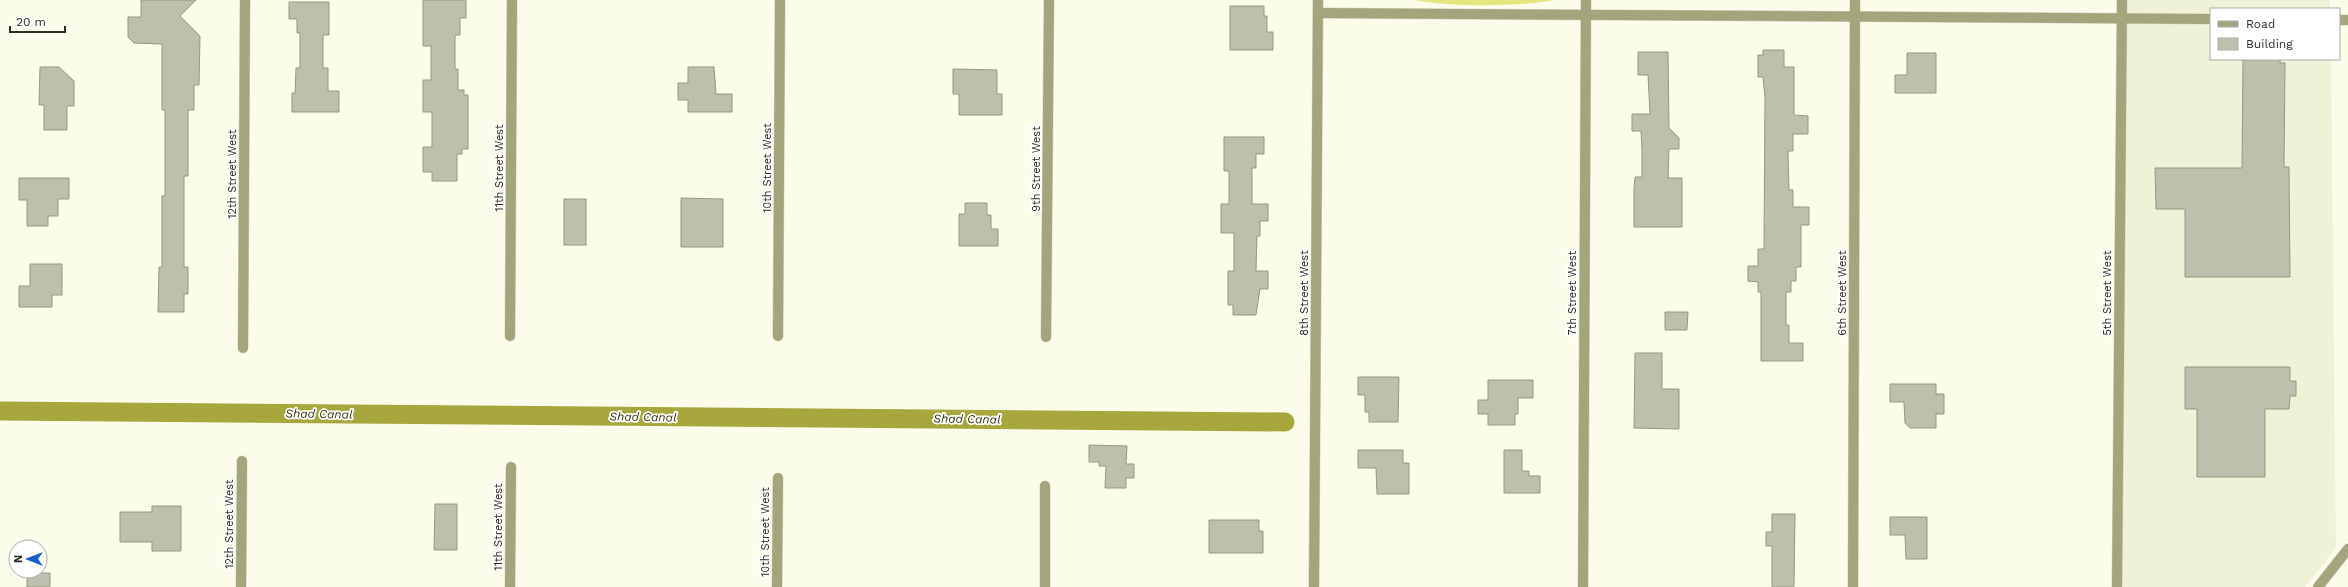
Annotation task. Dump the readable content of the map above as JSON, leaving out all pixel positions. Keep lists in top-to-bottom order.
{
  "streets": {
    "street": [
      "11th Street West",
      "10th Street West",
      "9th Street West",
      "12th Street West",
      "8th Street West",
      "7th Street West",
      "6th Street West",
      "5th Street West"
    ]
  },
  "water": ["Shad Canal"],
  "legend": ["Road", "Building"],
  "scale_bar": "20 m",
  "north": "left"
}
